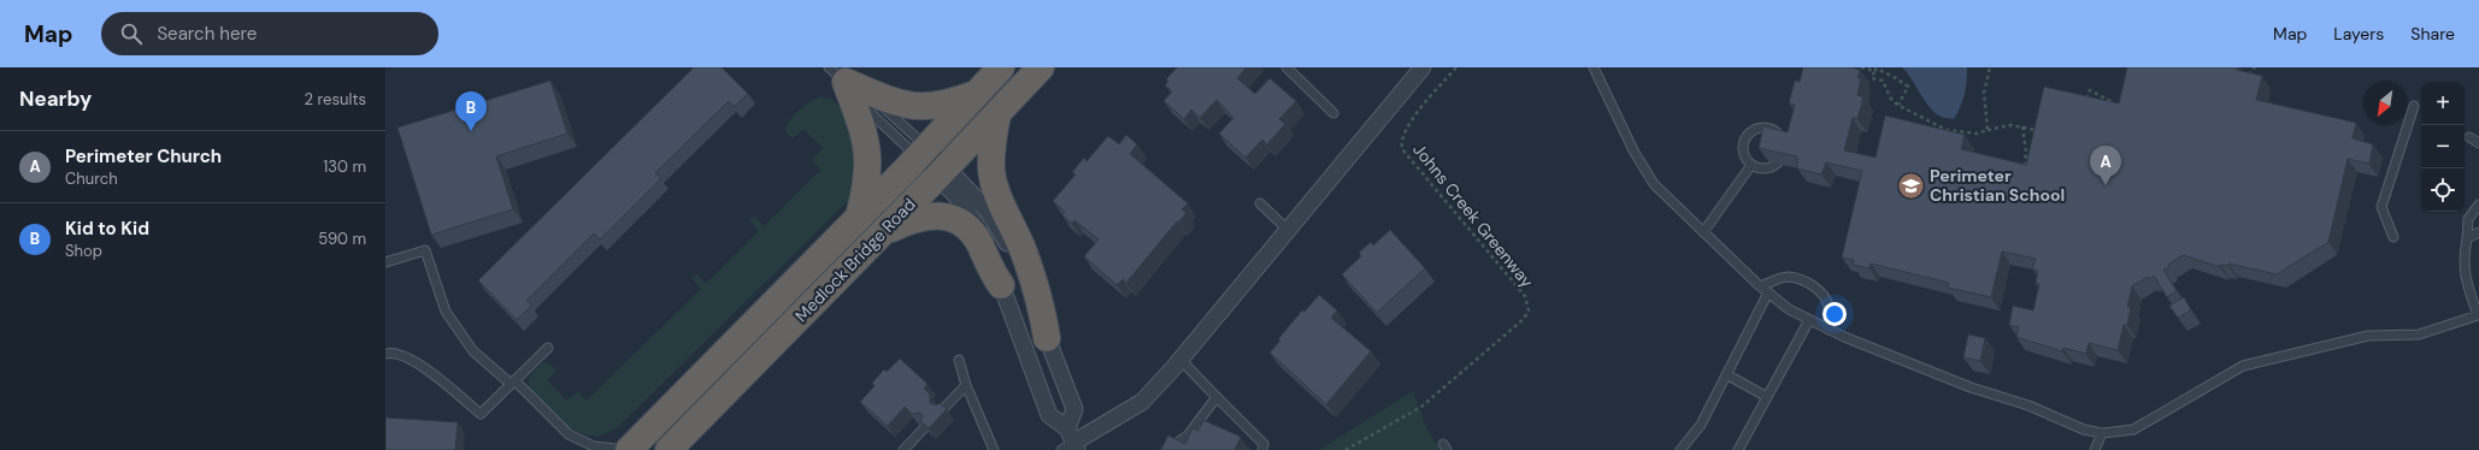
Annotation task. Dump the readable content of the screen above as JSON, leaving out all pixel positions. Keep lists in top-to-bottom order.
{
  "streets": {
    "highway": ["Medlock Bridge Road"],
    "path": ["Johns Creek Greenway"]
  },
  "places": {
    "school or university": ["Perimeter Christian School"]
  },
  "north": "bottom left",
  "page": {
    "header": "Map",
    "search": "Search here",
    "nav": ["Map", "Layers", "Share"],
    "heading": ["Nearby", "2 results"],
    "map_buttons": ["+", "−"],
    "pins": ["B", "A"],
    "list": [
      {
        "mark": "A",
        "name": "Perimeter Church",
        "note": "Church",
        "value": "130 m"
      },
      {
        "mark": "B",
        "name": "Kid to Kid",
        "note": "Shop",
        "value": "590 m"
      }
    ]
  }
}
